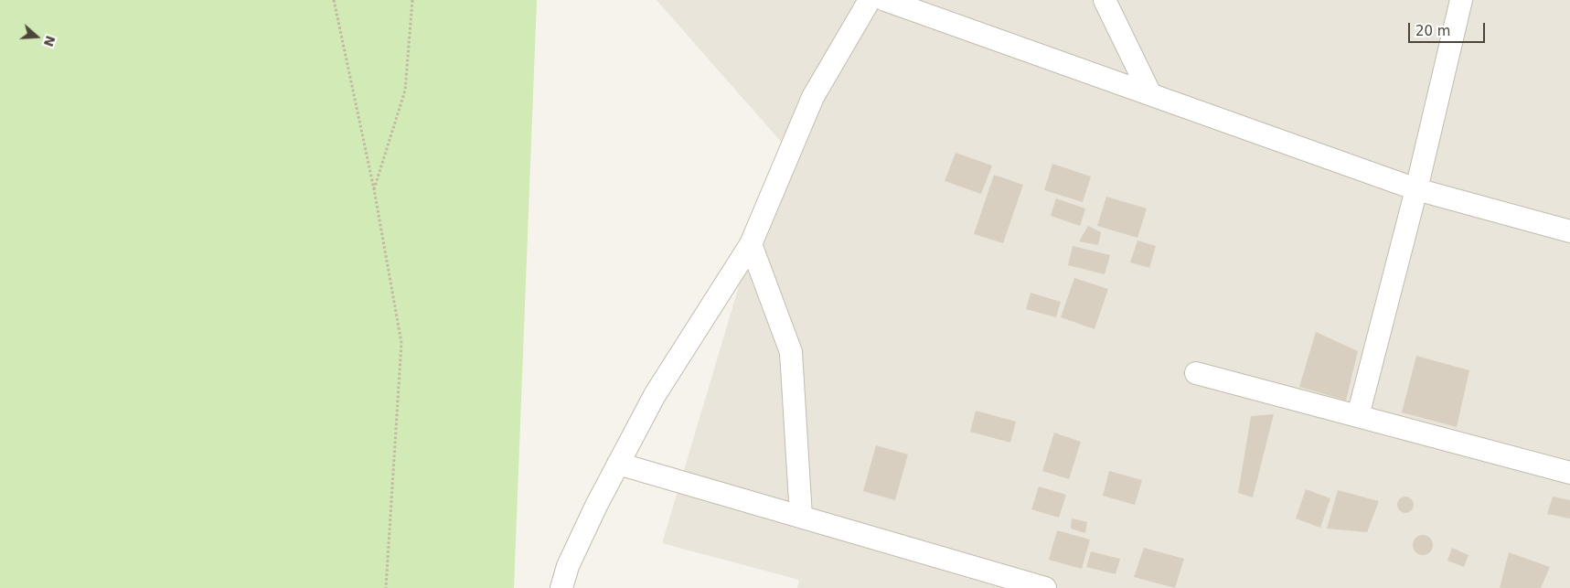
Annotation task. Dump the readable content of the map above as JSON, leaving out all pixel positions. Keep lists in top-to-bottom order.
{
  "scale_bar": "20 m",
  "north": "right"
}
